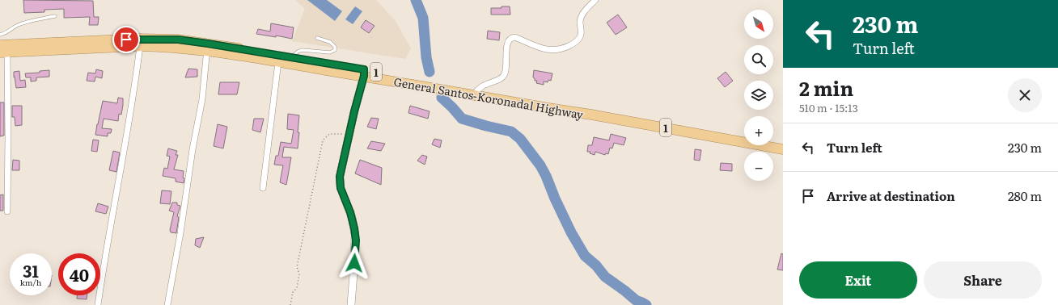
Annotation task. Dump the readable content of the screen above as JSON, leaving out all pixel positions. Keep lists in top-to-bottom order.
{
  "streets": {
    "highway": ["1", "General Santos-Koronadal Highway"]
  },
  "north": "bottom right",
  "page": {
    "turn": ["230 m", "Turn left"],
    "map_buttons": ["+", "−"],
    "heading": ["2 min", "510 m · 15:13"],
    "list": [
      {
        "name": "Turn left",
        "value": "230 m"
      },
      {
        "name": "Arrive at destination",
        "value": "280 m"
      }
    ],
    "speed": "31 km/h",
    "limit": "40",
    "buttons": ["Exit", "Share"]
  }
}
